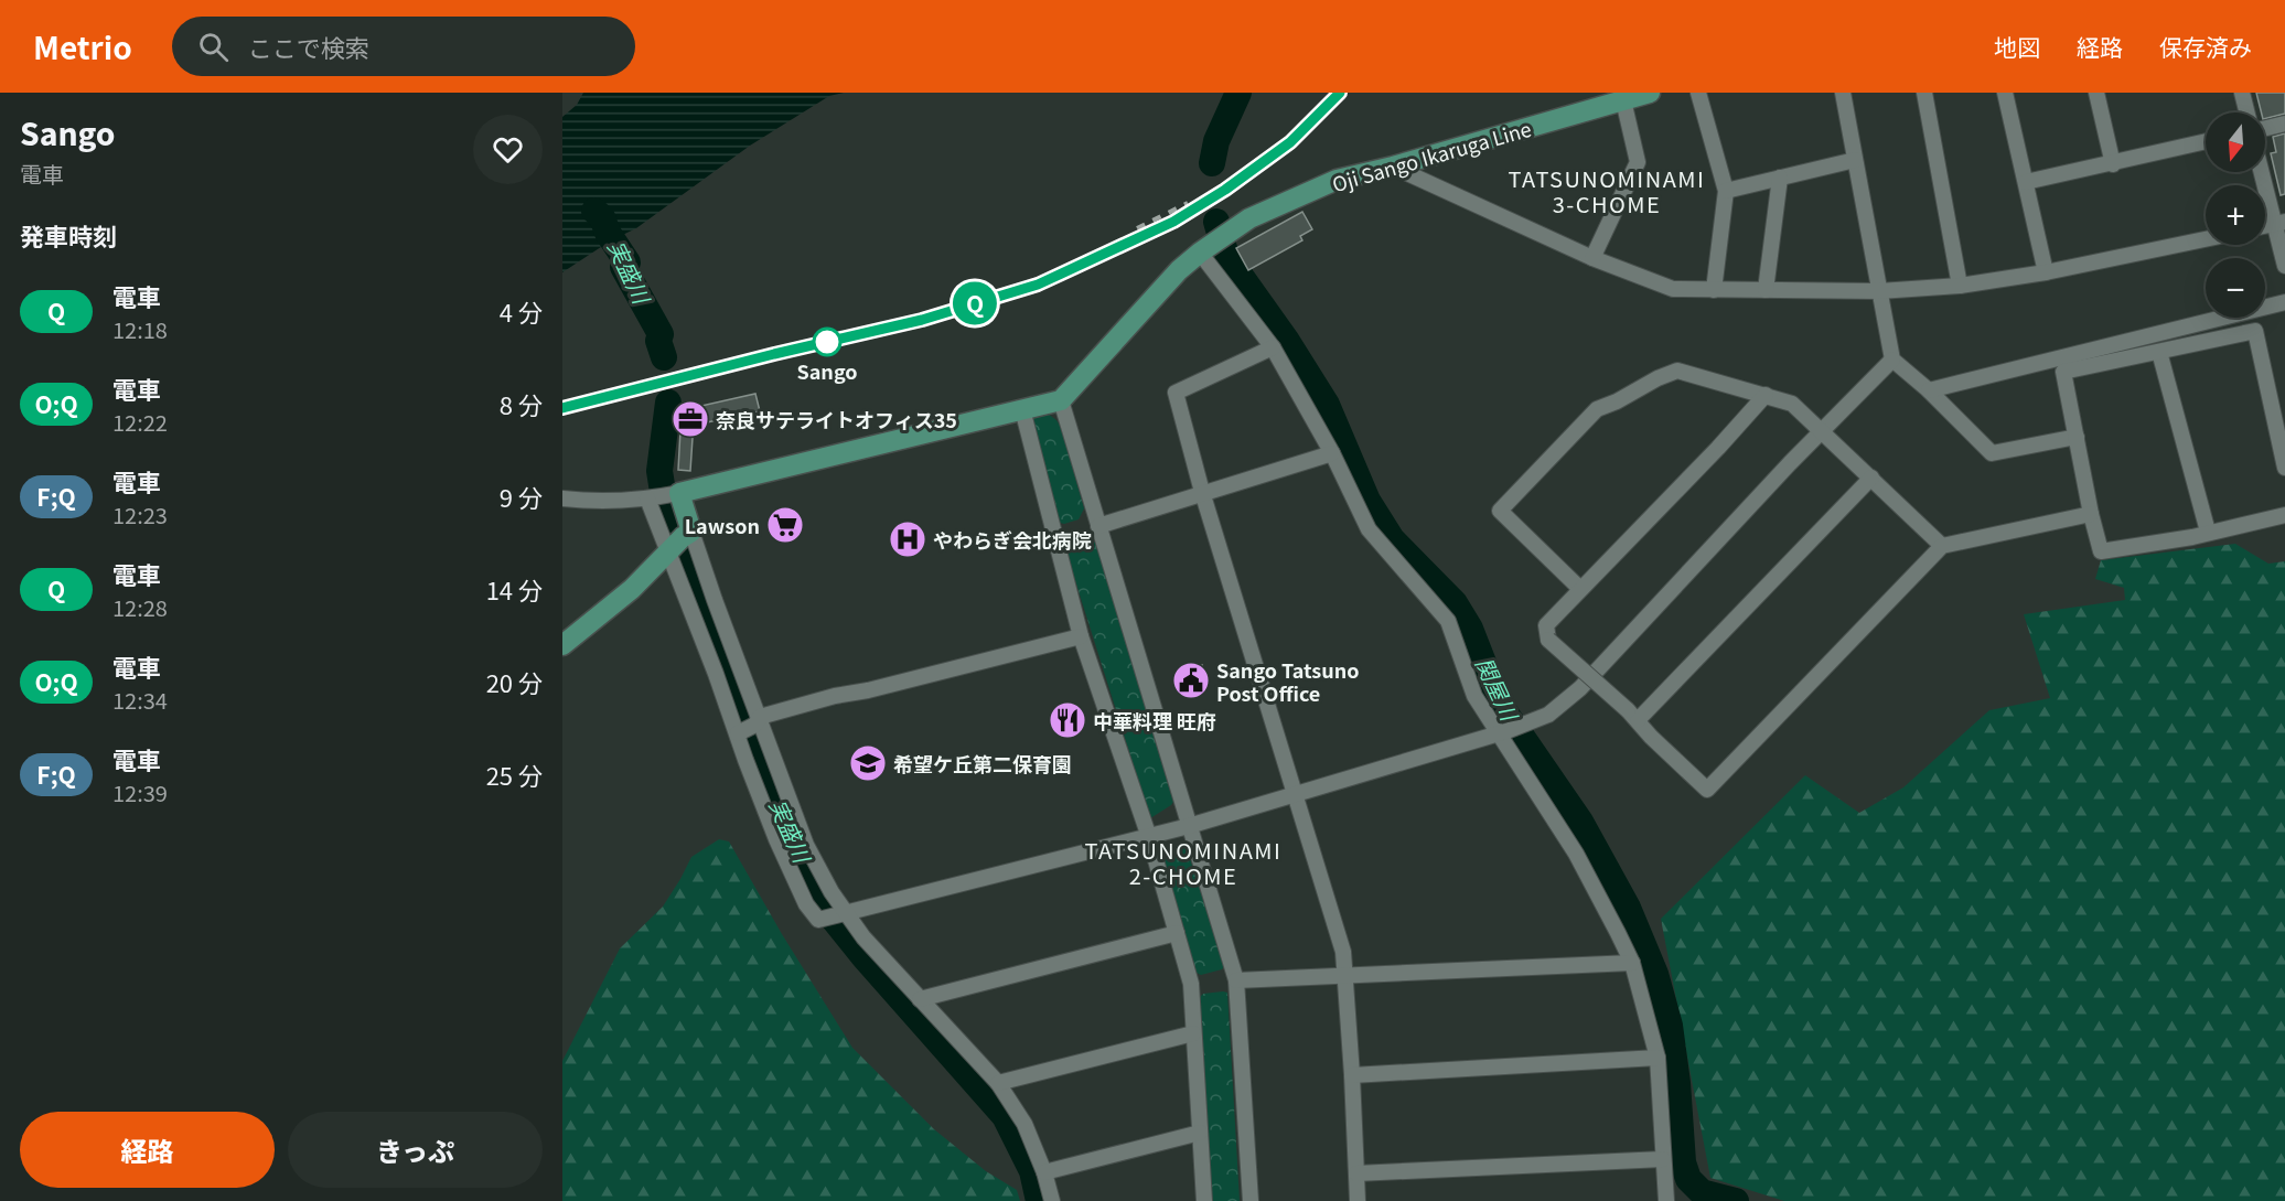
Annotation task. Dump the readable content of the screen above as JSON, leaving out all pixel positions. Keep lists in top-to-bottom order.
{
  "streets": {
    "main road": ["Oji Sango Ikaruga Line"]
  },
  "districts": ["TATSUNOMINAMI 3-CHOME", "TATSUNOMINAMI 2-CHOME"],
  "water": ["実盛川", "関屋川"],
  "places": {
    "other": ["Sango"],
    "office": ["奈良サテライトオフィス35"],
    "supermarket": ["Lawson"],
    "hospital": ["やわらぎ会北病院"],
    "public building": ["Sango Tatsuno Post Office"],
    "restaurant": ["中華料理 旺府"],
    "school or university": ["希望ケ丘第二保育園"]
  },
  "north": "bottom",
  "page": {
    "header": "Metrio",
    "search": "ここで検索",
    "nav": ["地図", "経路", "保存済み"],
    "heading": [
      ["Sango", "電車"],
      "発車時刻"
    ],
    "on_map": "Q",
    "map_buttons": ["+", "−"],
    "list": [
      {
        "mark": "Q",
        "name": "電車",
        "note": "12:18",
        "value": "4 分"
      },
      {
        "mark": "O;Q",
        "name": "電車",
        "note": "12:22",
        "value": "8 分"
      },
      {
        "mark": "F;Q",
        "name": "電車",
        "note": "12:23",
        "value": "9 分"
      },
      {
        "mark": "Q",
        "name": "電車",
        "note": "12:28",
        "value": "14 分"
      },
      {
        "mark": "O;Q",
        "name": "電車",
        "note": "12:34",
        "value": "20 分"
      },
      {
        "mark": "F;Q",
        "name": "電車",
        "note": "12:39",
        "value": "25 分"
      }
    ],
    "buttons": ["経路", "きっぷ"]
  }
}
